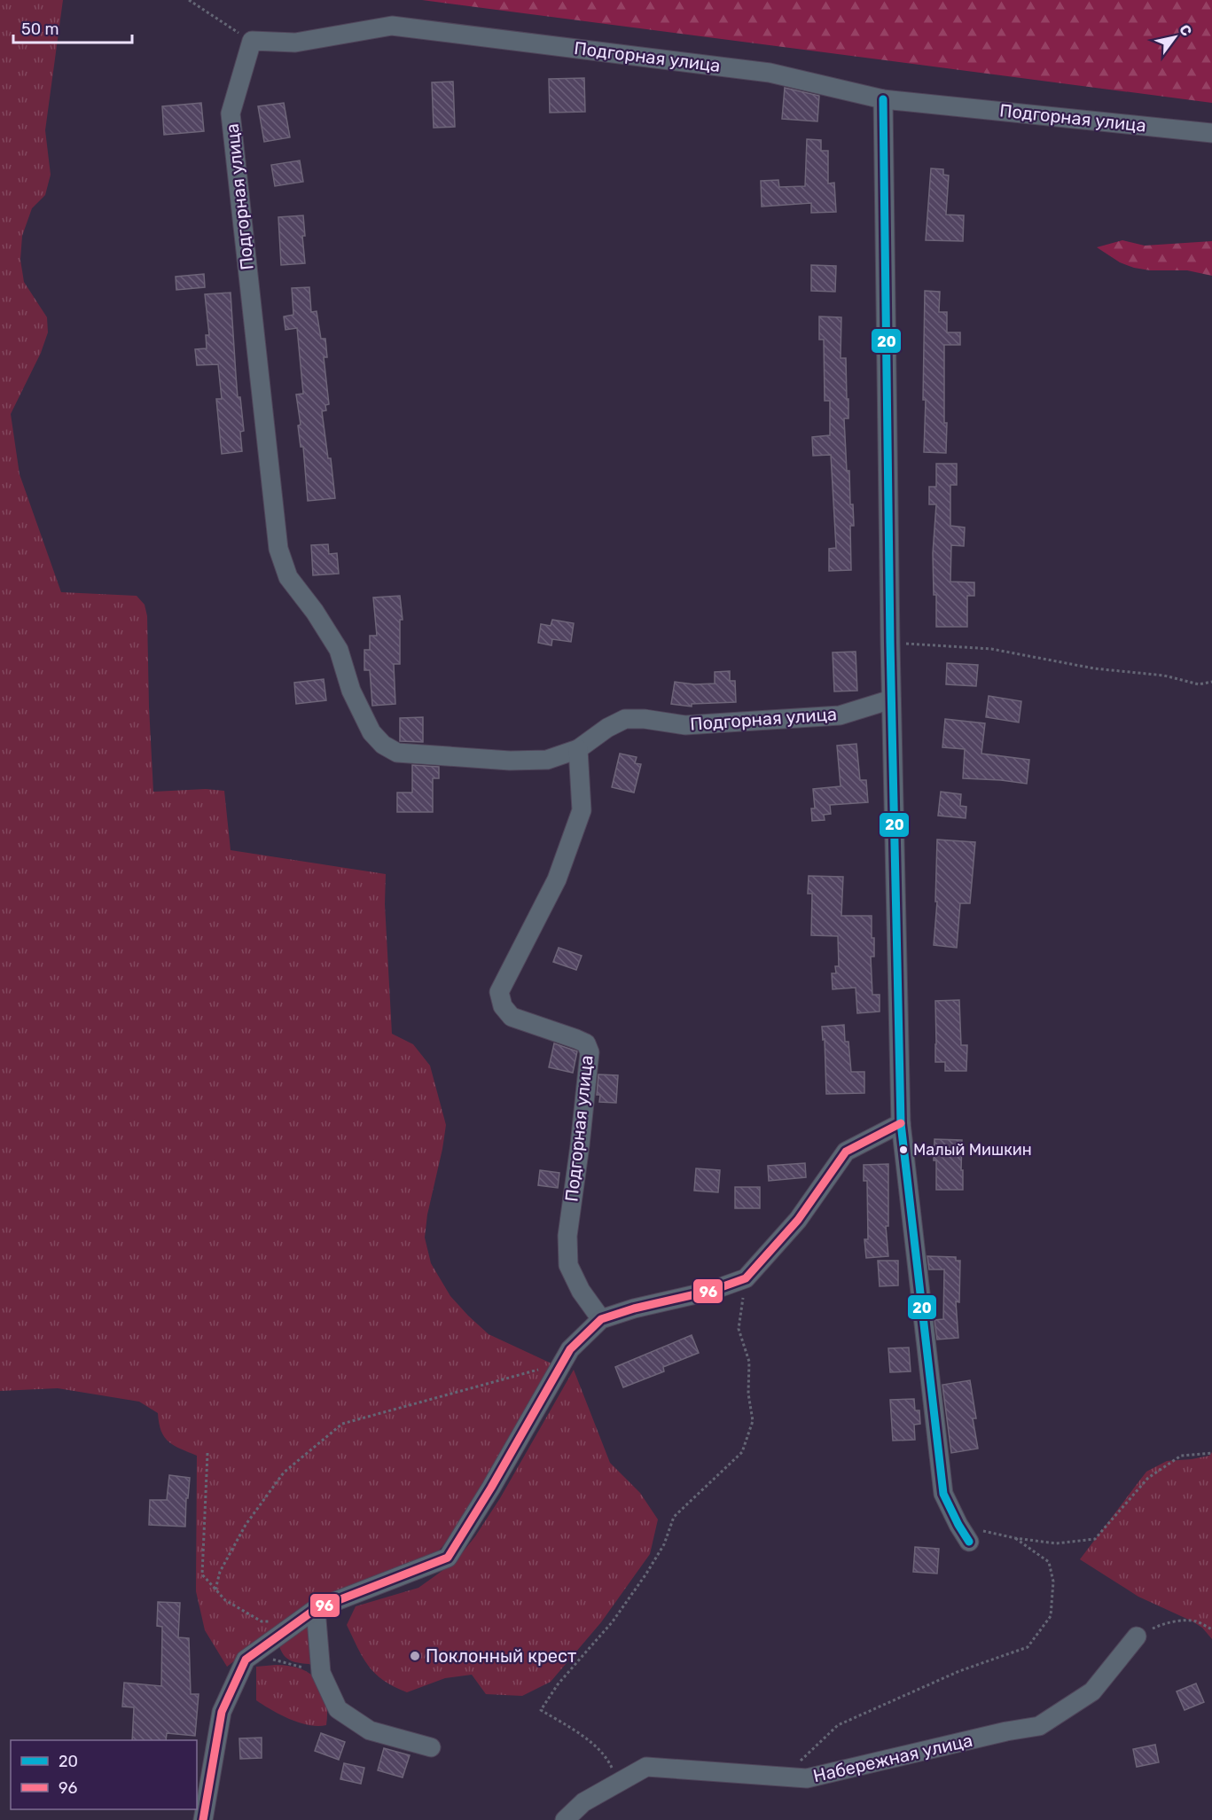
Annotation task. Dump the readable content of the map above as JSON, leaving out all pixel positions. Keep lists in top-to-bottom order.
{
  "streets": {
    "street": ["Подгорная улица", "Набережная улица"]
  },
  "places": ["Малый Мишкин", "Поклонный крест"],
  "lines": ["transit line 20", "transit line 96"],
  "legend": ["20", "96"],
  "scale_bar": "50 m",
  "north": "top right"
}
